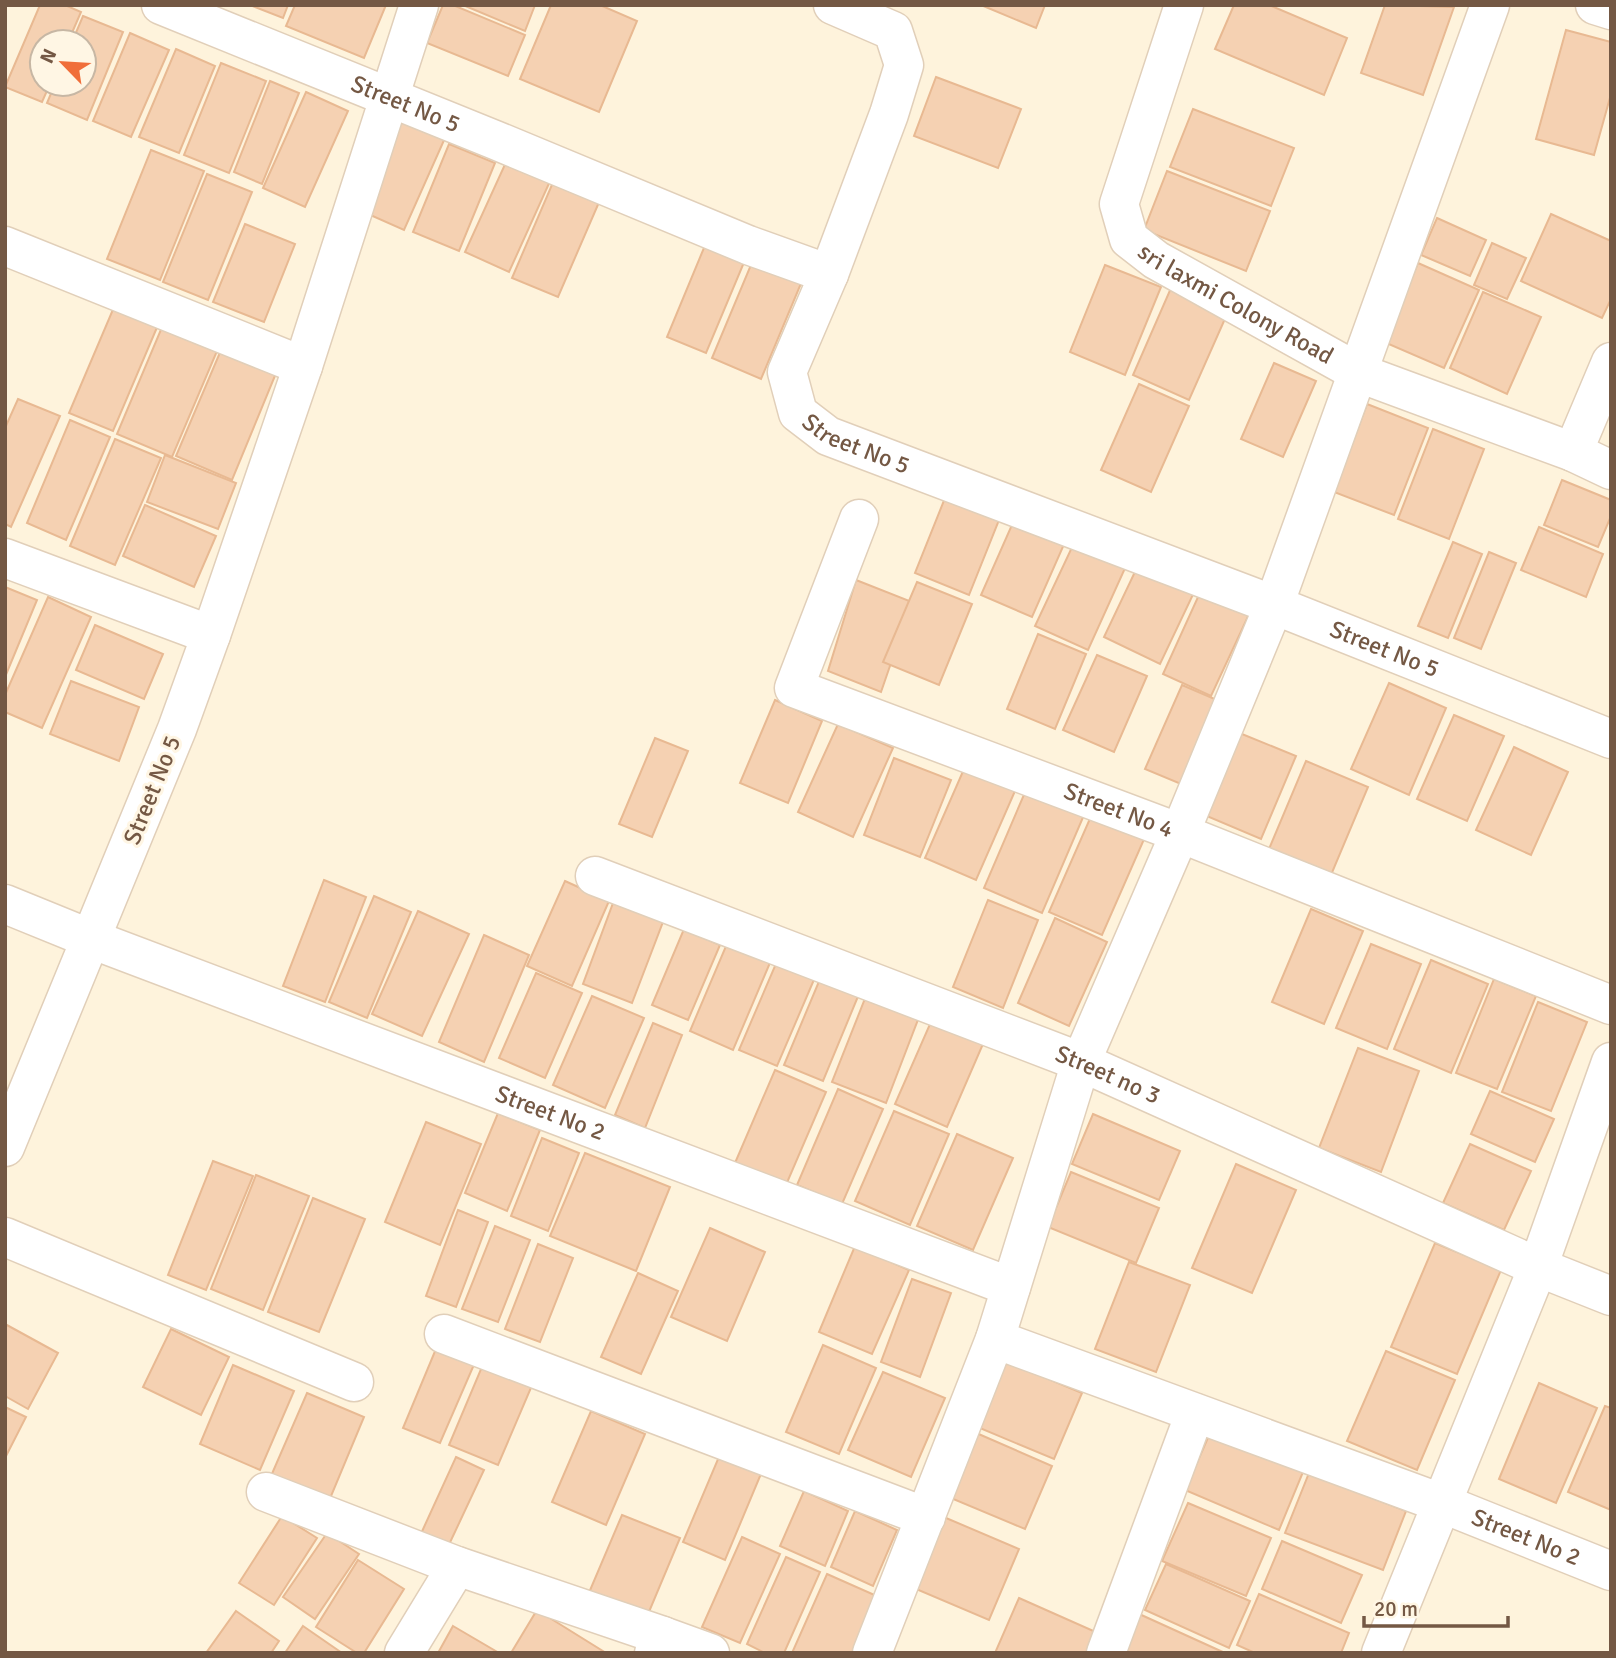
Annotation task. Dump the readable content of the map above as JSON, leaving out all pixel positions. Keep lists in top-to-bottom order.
{
  "streets": {
    "street": [
      "Street No 5",
      "sri laxmi Colony Road",
      "Street No 4",
      "Street no 3",
      "Street No 2"
    ]
  },
  "crossings": [
    ["Street No 5", "Street No 2"]
  ],
  "scale_bar": "20 m",
  "north": "top left"
}
